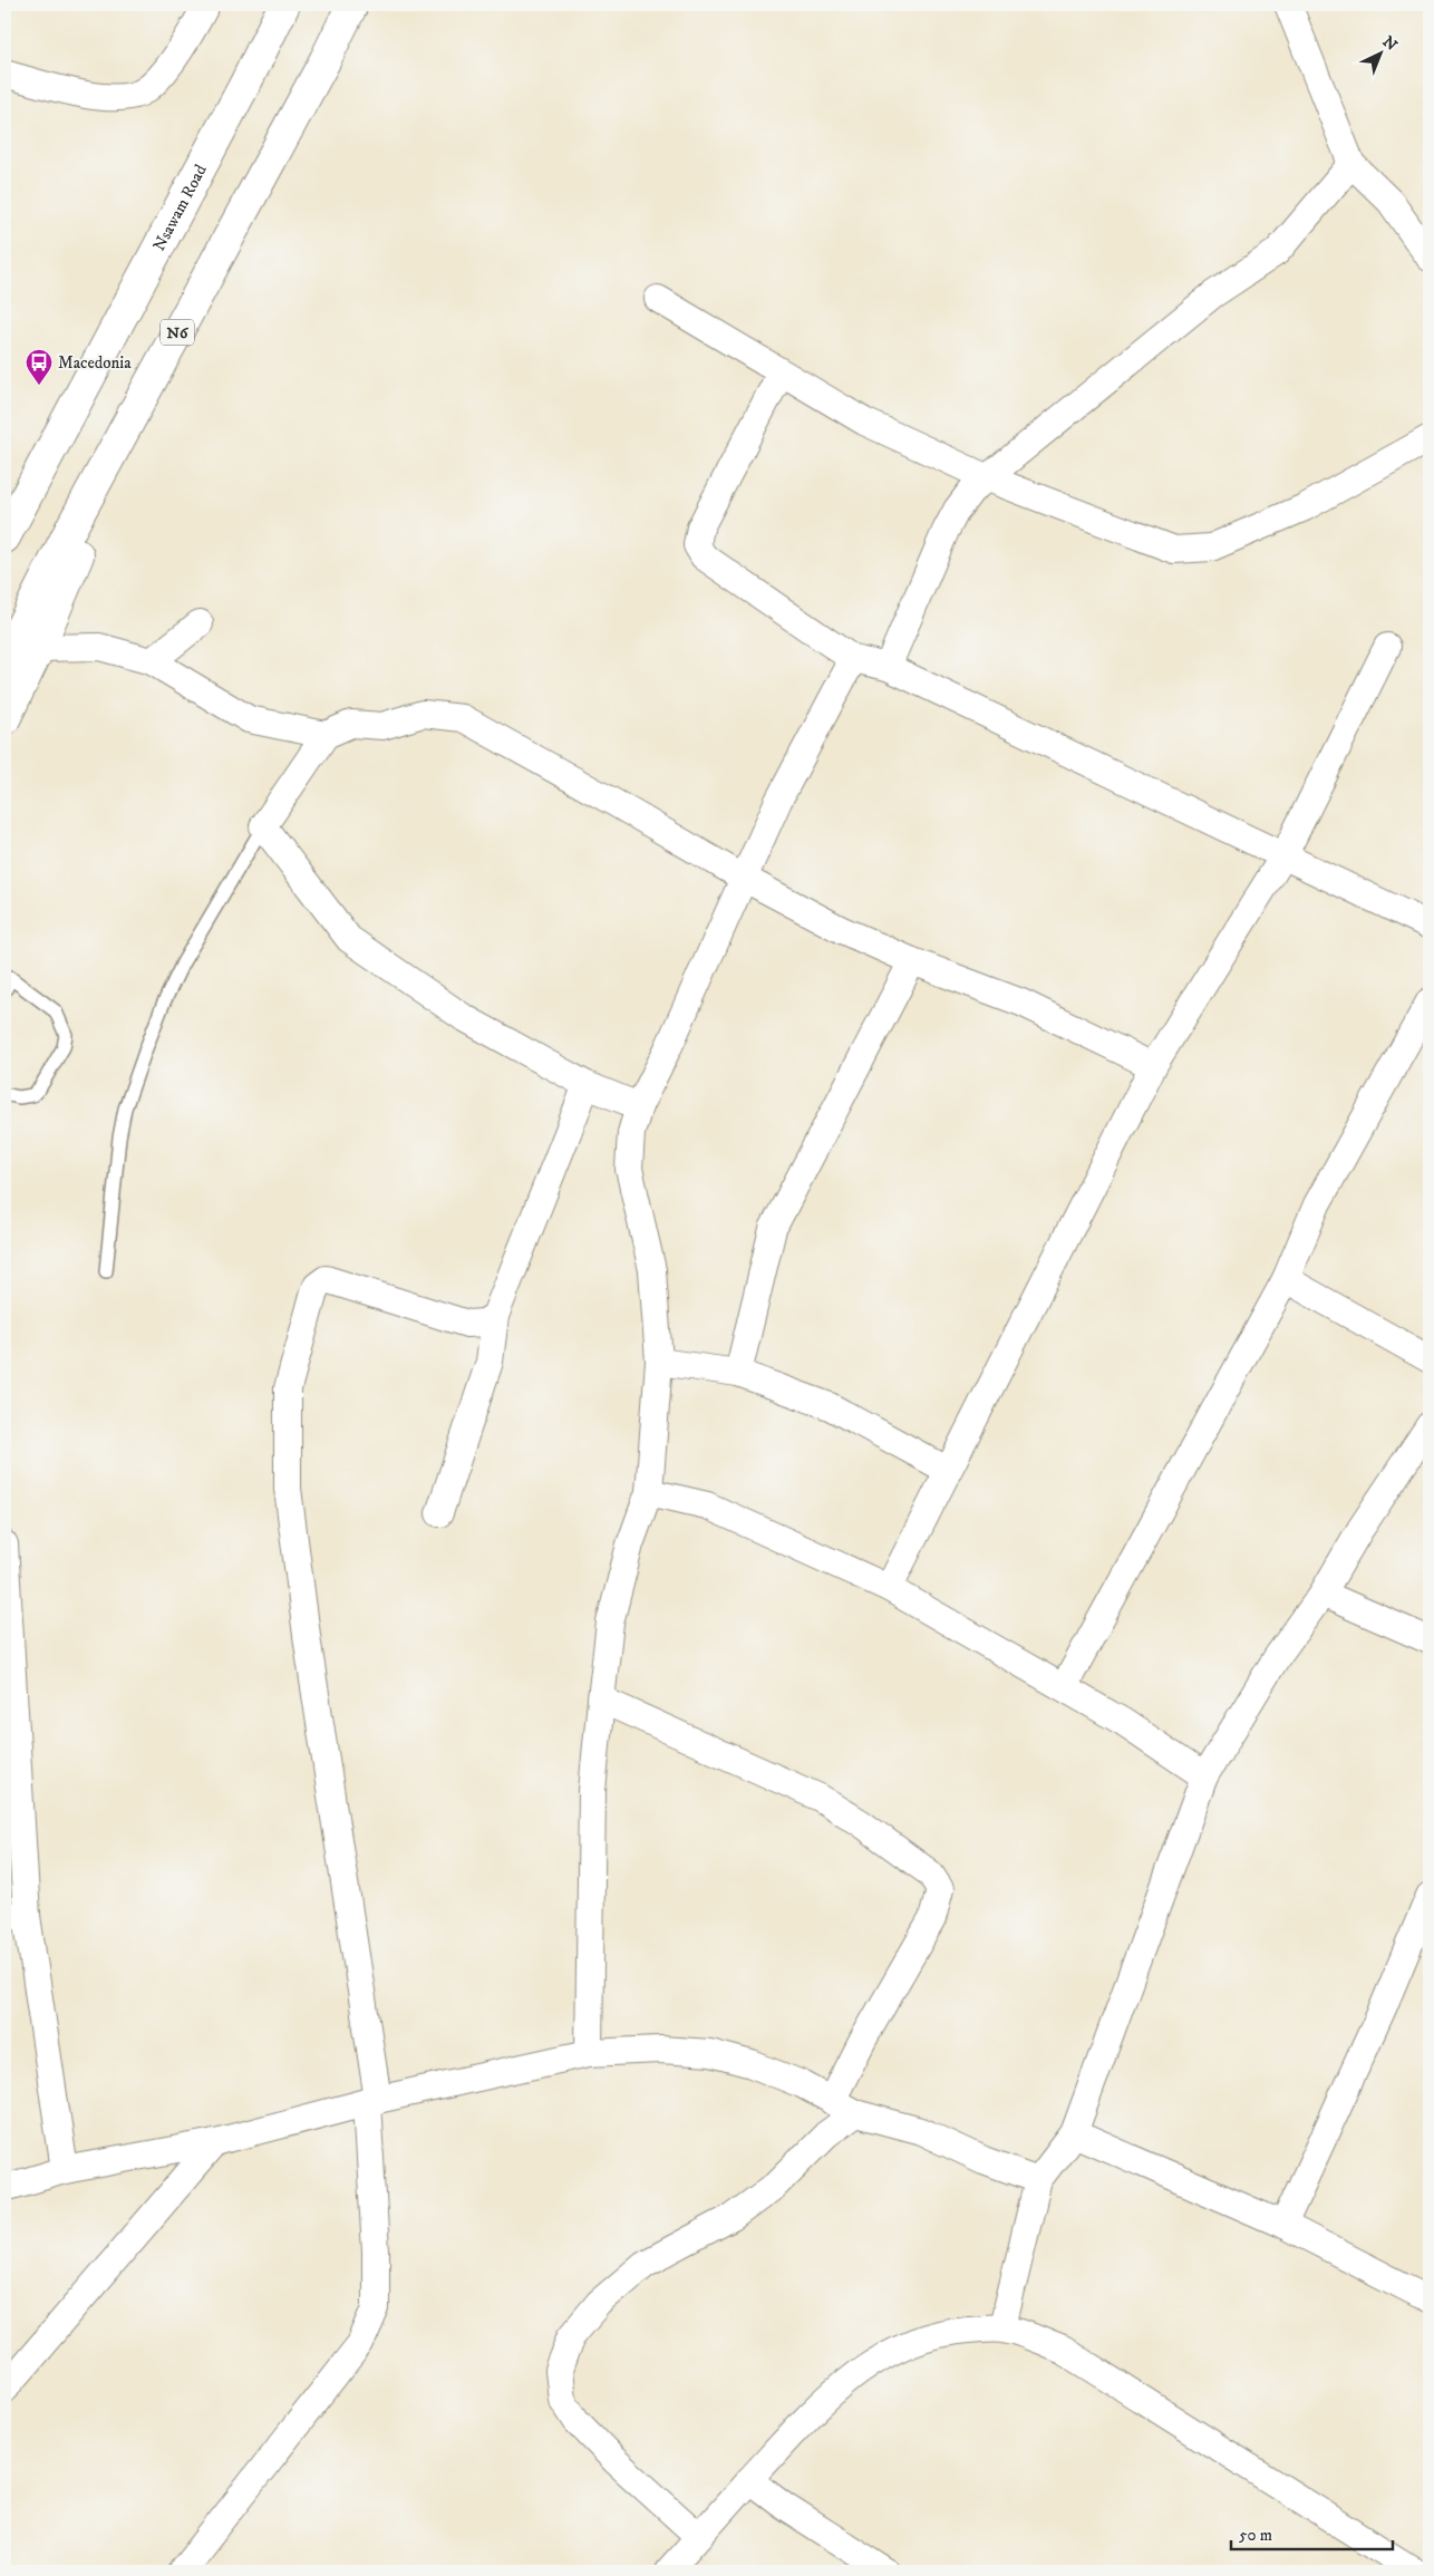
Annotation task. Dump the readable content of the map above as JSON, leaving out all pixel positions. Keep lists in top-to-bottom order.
{
  "streets": {
    "highway": ["Nsawam Road", "N6"]
  },
  "places": {
    "bus stop": ["Macedonia"]
  },
  "scale_bar": "50 m",
  "north": "top right"
}
